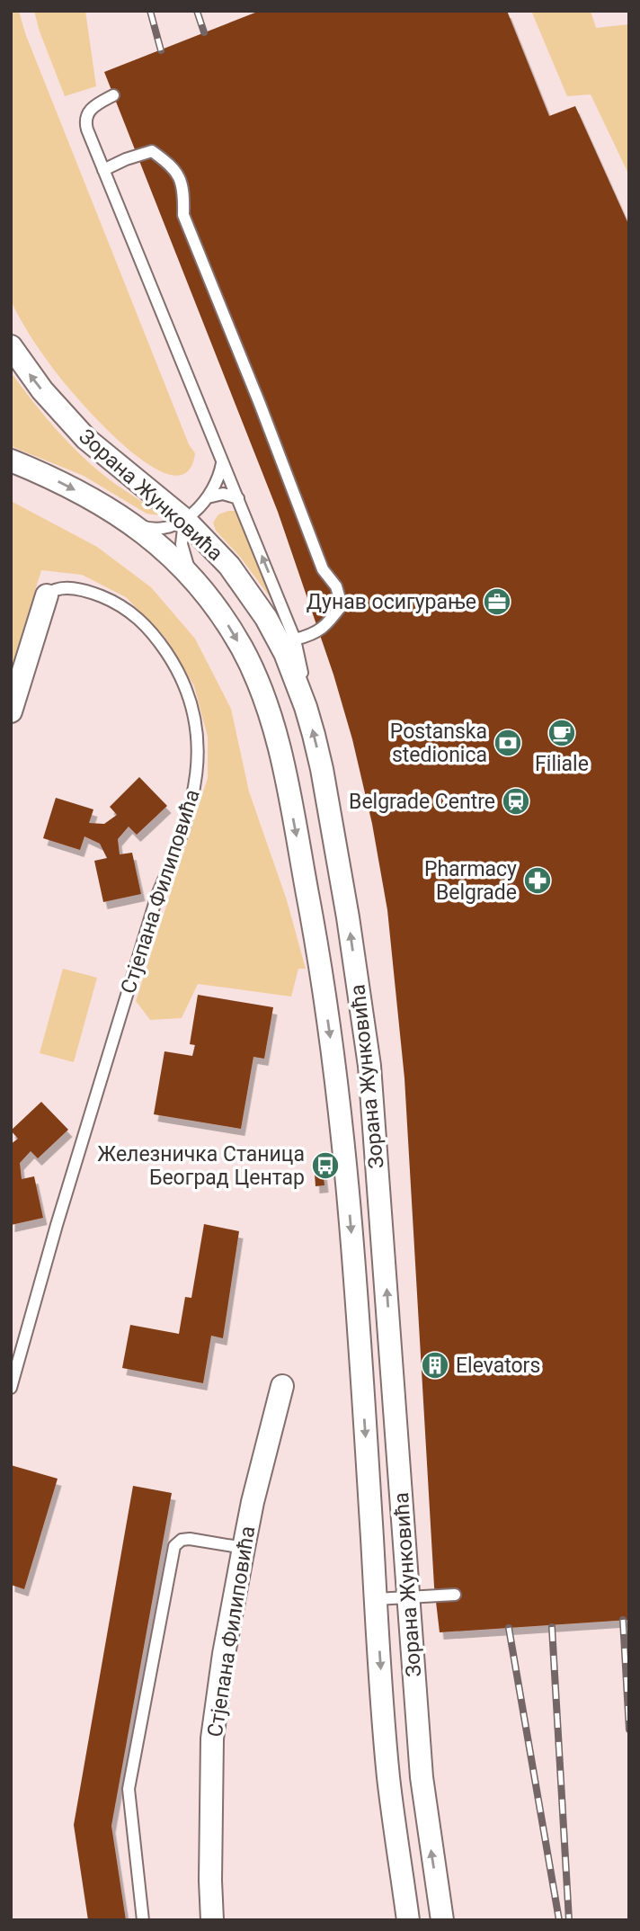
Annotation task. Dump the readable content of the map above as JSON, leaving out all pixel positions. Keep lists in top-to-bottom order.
{
  "streets": {
    "street": ["Зорана Жунковића", "Стјепана Филиповића"]
  },
  "places": {
    "office": ["Дунав осигурање"],
    "cafe": ["Filiale"],
    "bank": ["Postanska stedionica"],
    "station": ["Belgrade Centre"],
    "pharmacy": ["Pharmacy Belgrade"],
    "bus stop": ["Железничка Станица Београд Центар"],
    "building": ["Elevators"]
  }
}
